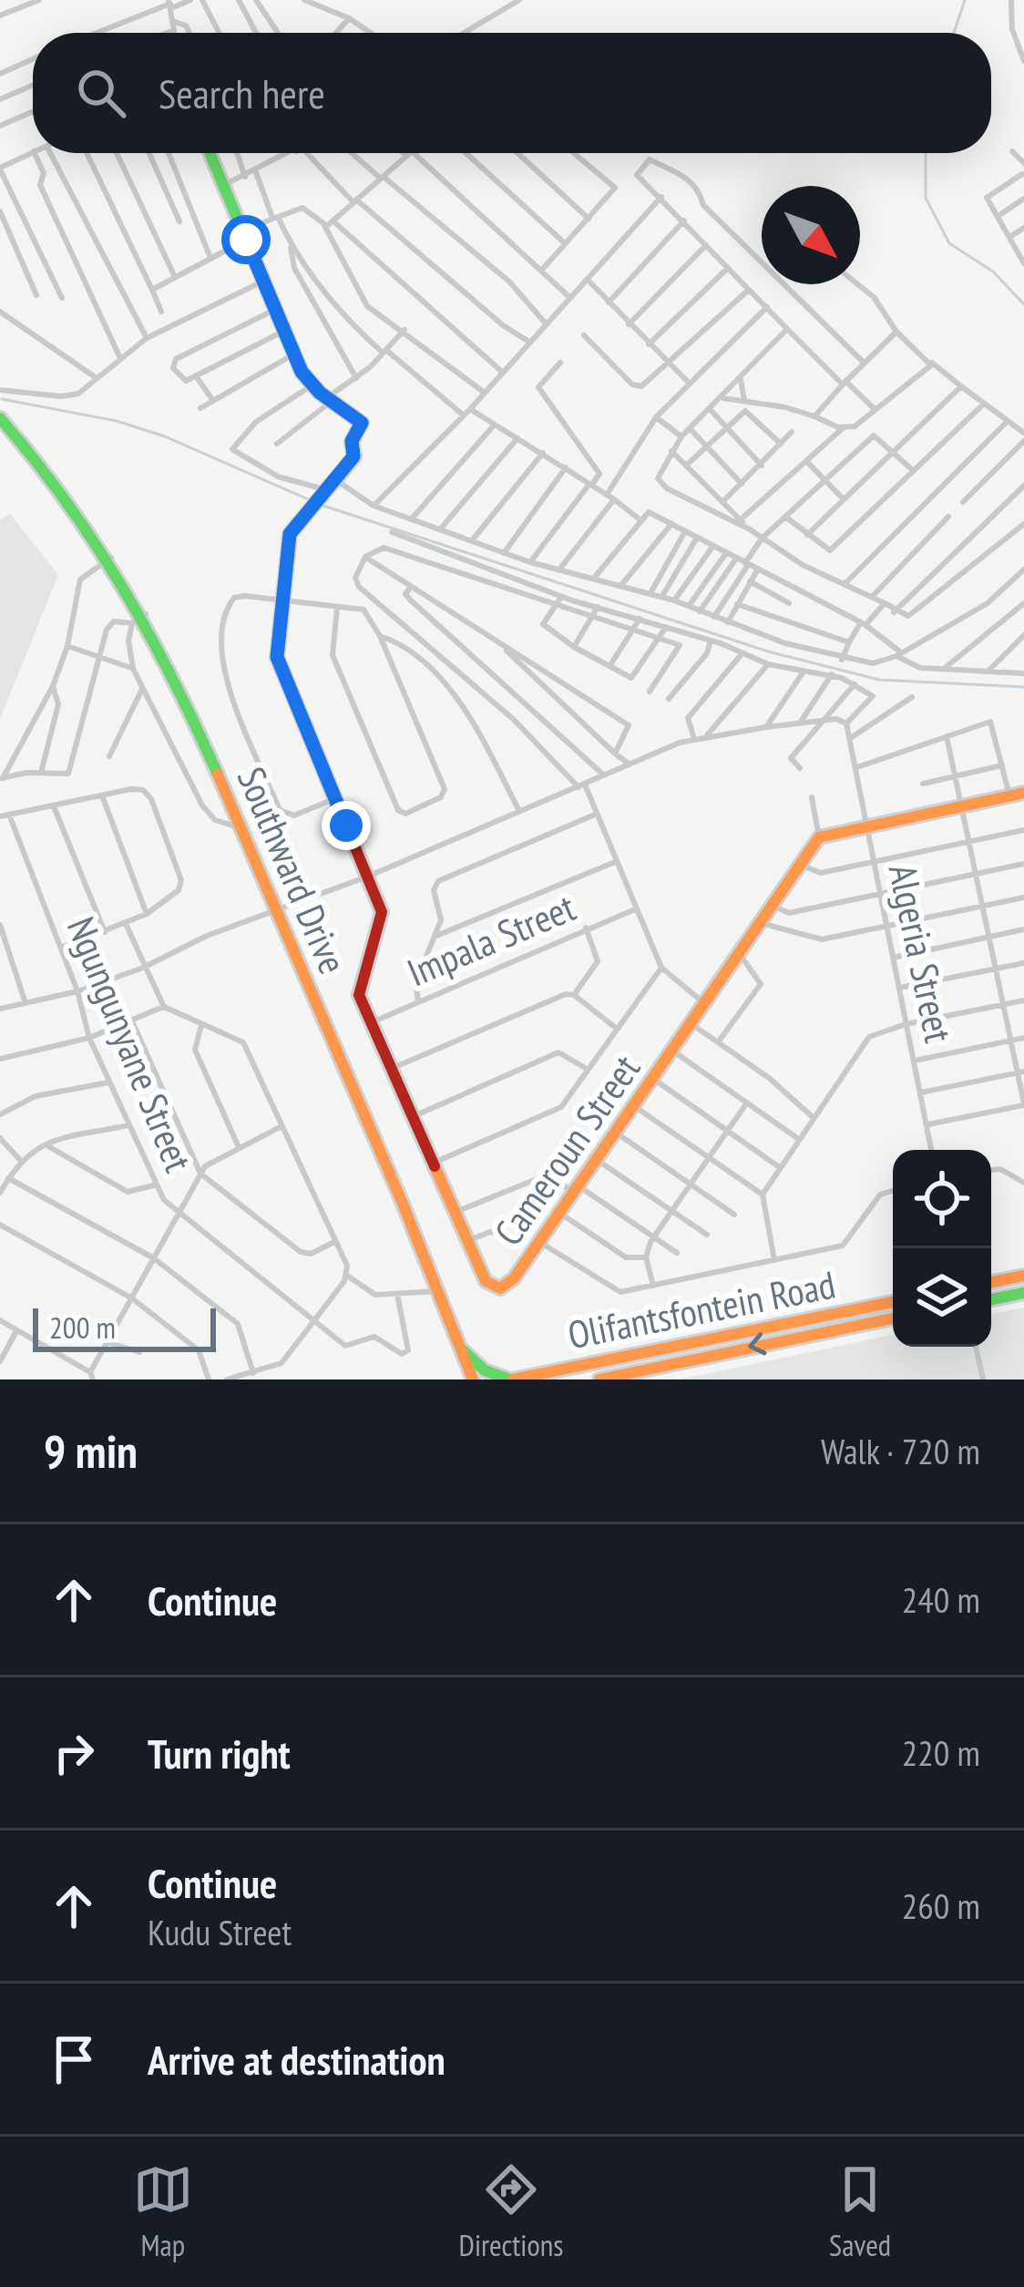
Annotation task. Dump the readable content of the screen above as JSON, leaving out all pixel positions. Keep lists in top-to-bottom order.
{
  "streets": {
    "street": [
      "Southward Drive",
      "Impala Street",
      "Algeria Street",
      "Ngungunyane Street",
      "Cameroun Street",
      "Olifantsfontein Road"
    ]
  },
  "crossings": [
    ["Impala Street", "Cameroun Street"]
  ],
  "scale_bar": "200 m",
  "north": "bottom right",
  "page": {
    "search": "Search here",
    "scale": "200 m",
    "heading": ["9 min", "Walk · 720 m"],
    "list": [
      ["Continue", "240 m"],
      ["Turn right", "220 m"],
      ["Continue", "Kudu Street", "260 m"],
      "Arrive at destination"
    ],
    "nav": ["Map", "Directions", "Saved"]
  }
}
